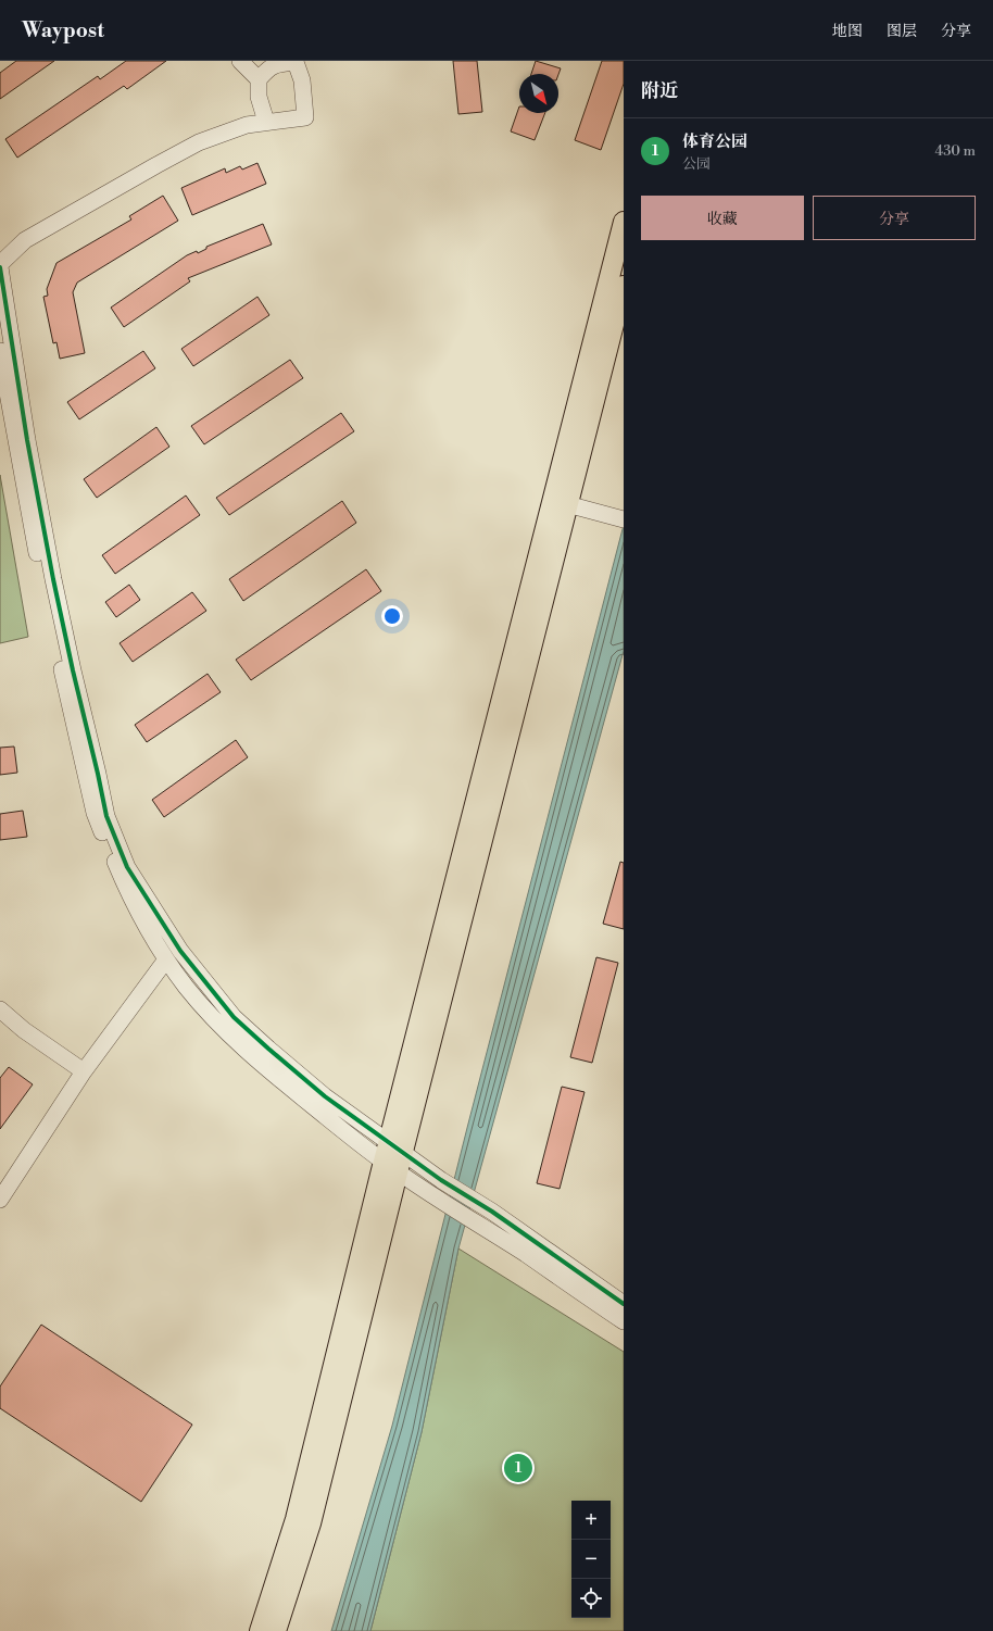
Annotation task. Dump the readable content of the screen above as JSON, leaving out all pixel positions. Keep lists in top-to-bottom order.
{
  "north": "bottom right",
  "page": {
    "header": "Waypost",
    "nav": ["地图", "图层", "分享"],
    "heading": "附近",
    "list": [
      {
        "mark": "1",
        "name": "体育公园",
        "note": "公园",
        "value": "430 m"
      }
    ],
    "buttons": ["收藏", "分享"],
    "pins": "1",
    "map_buttons": ["+", "−"]
  }
}
